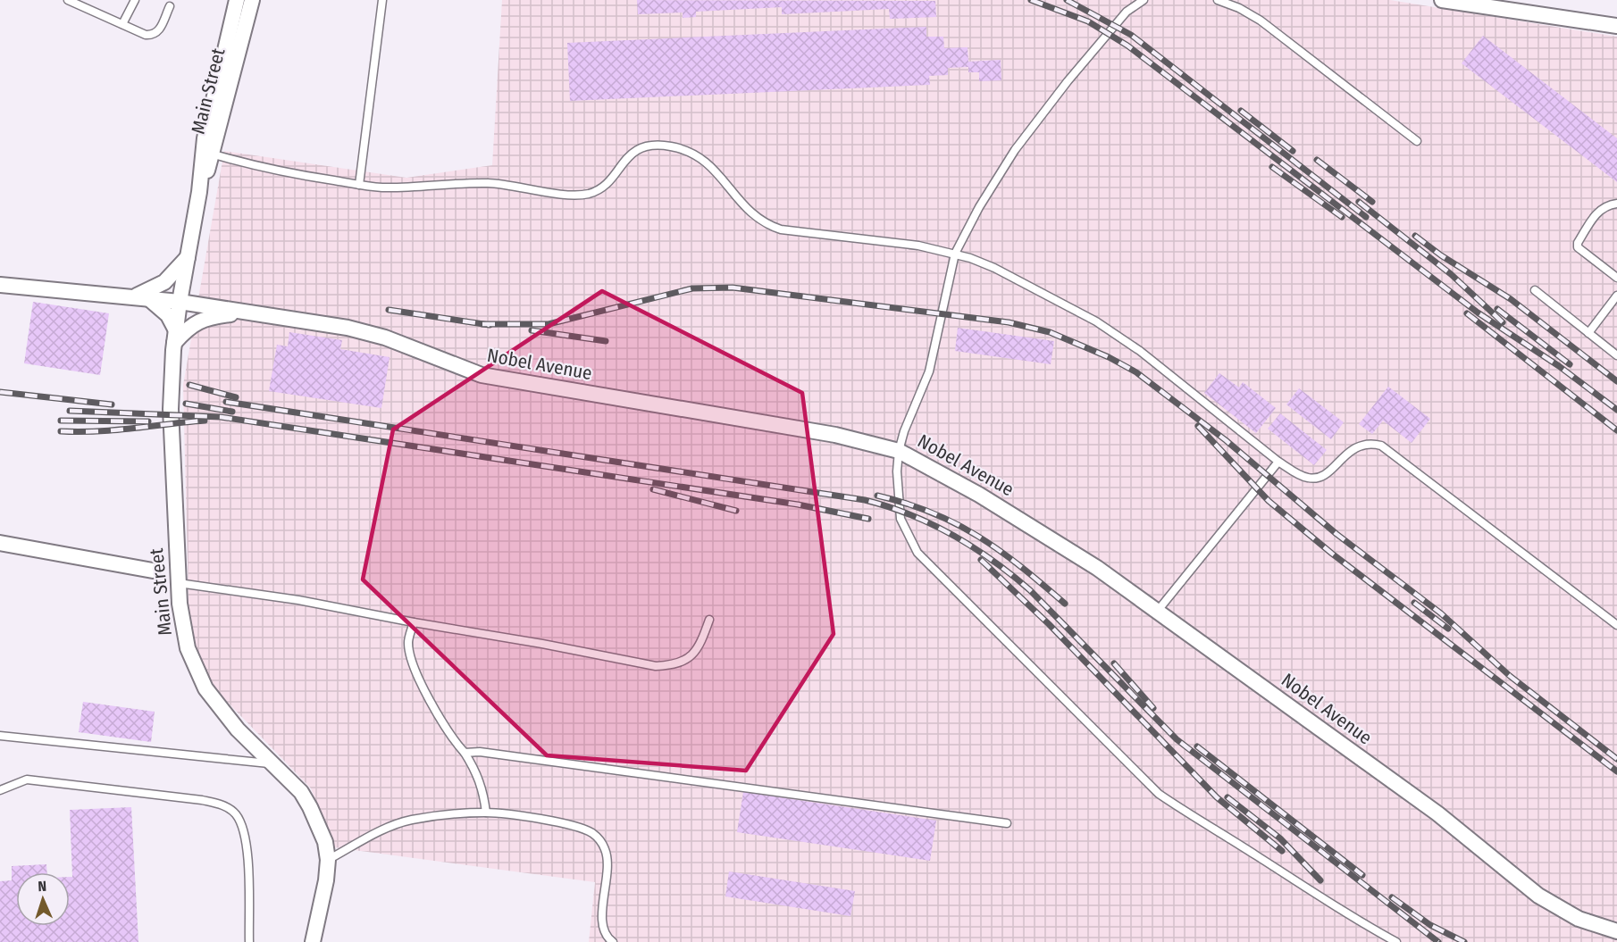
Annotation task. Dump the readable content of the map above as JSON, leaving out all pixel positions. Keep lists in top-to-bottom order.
{
  "streets": {
    "street": ["Main Street", "Nobel Avenue"]
  },
  "crossings": [
    ["Main Street", "Nobel Avenue"]
  ],
  "north": "top"
}
